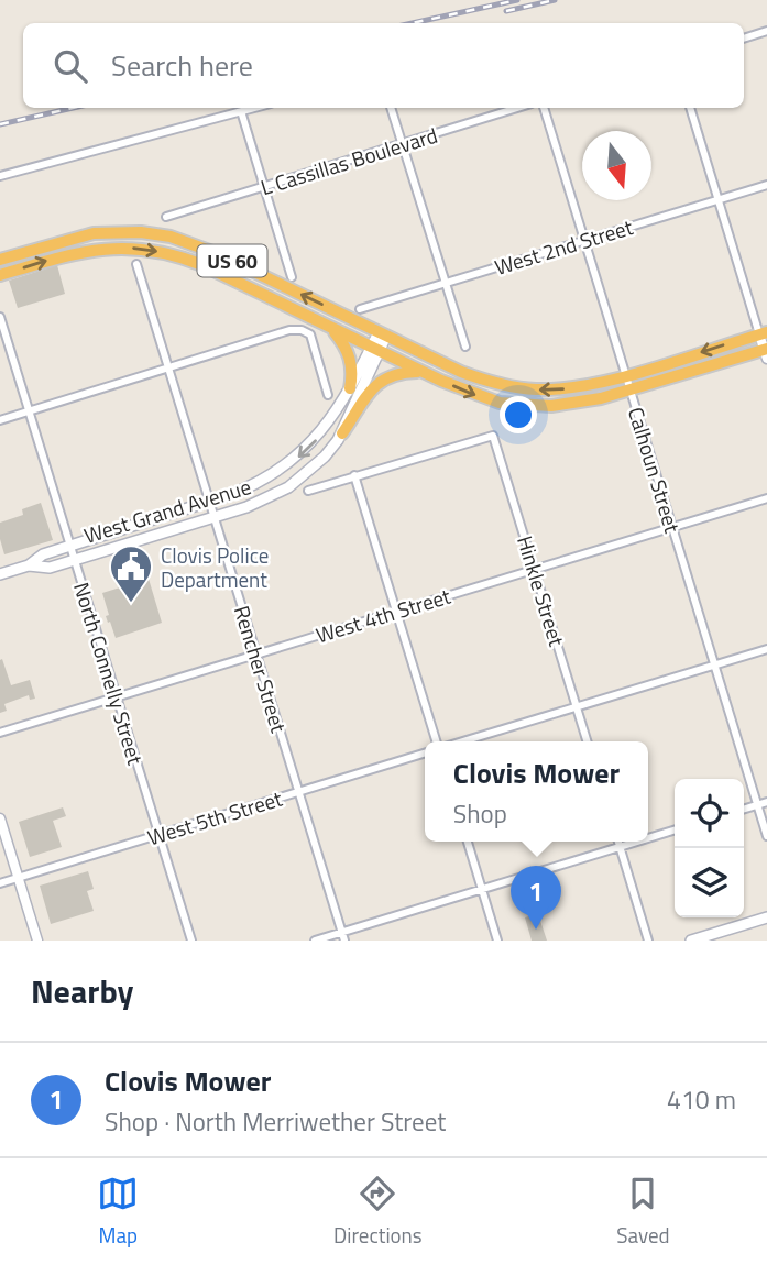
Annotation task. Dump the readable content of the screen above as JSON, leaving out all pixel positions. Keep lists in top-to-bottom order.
{
  "streets": {
    "highway": ["US 60"],
    "main road": ["West Grand Avenue"],
    "street": [
      "L Cassillas Boulevard",
      "West 2nd Street",
      "Calhoun Street",
      "Hinkle Street",
      "West 4th Street",
      "Rencher Street",
      "North Connelly Street",
      "West 5th Street"
    ]
  },
  "crossings": [
    ["West 2nd Street", "Calhoun Street"],
    ["US 60", "Calhoun Street"],
    ["US 60", "West Grand Avenue"],
    ["Calhoun Street", "West 4th Street"],
    ["West Grand Avenue", "Rencher Street"],
    ["West Grand Avenue", "North Connelly Street"],
    ["Hinkle Street", "West 4th Street"],
    ["West 4th Street", "Rencher Street"],
    ["West 4th Street", "North Connelly Street"],
    ["Rencher Street", "West 5th Street"],
    ["North Connelly Street", "West 5th Street"]
  ],
  "places": {
    "public building": ["Clovis Police Department"]
  },
  "north": "bottom",
  "page": {
    "search": "Search here",
    "popup": ["Clovis Mower", "Shop"],
    "pins": "1",
    "heading": "Nearby",
    "list": [
      {
        "mark": "1",
        "name": "Clovis Mower",
        "note": "Shop · North Merriwether Street",
        "value": "410 m"
      }
    ],
    "nav": ["Map", "Directions", "Saved"]
  }
}
